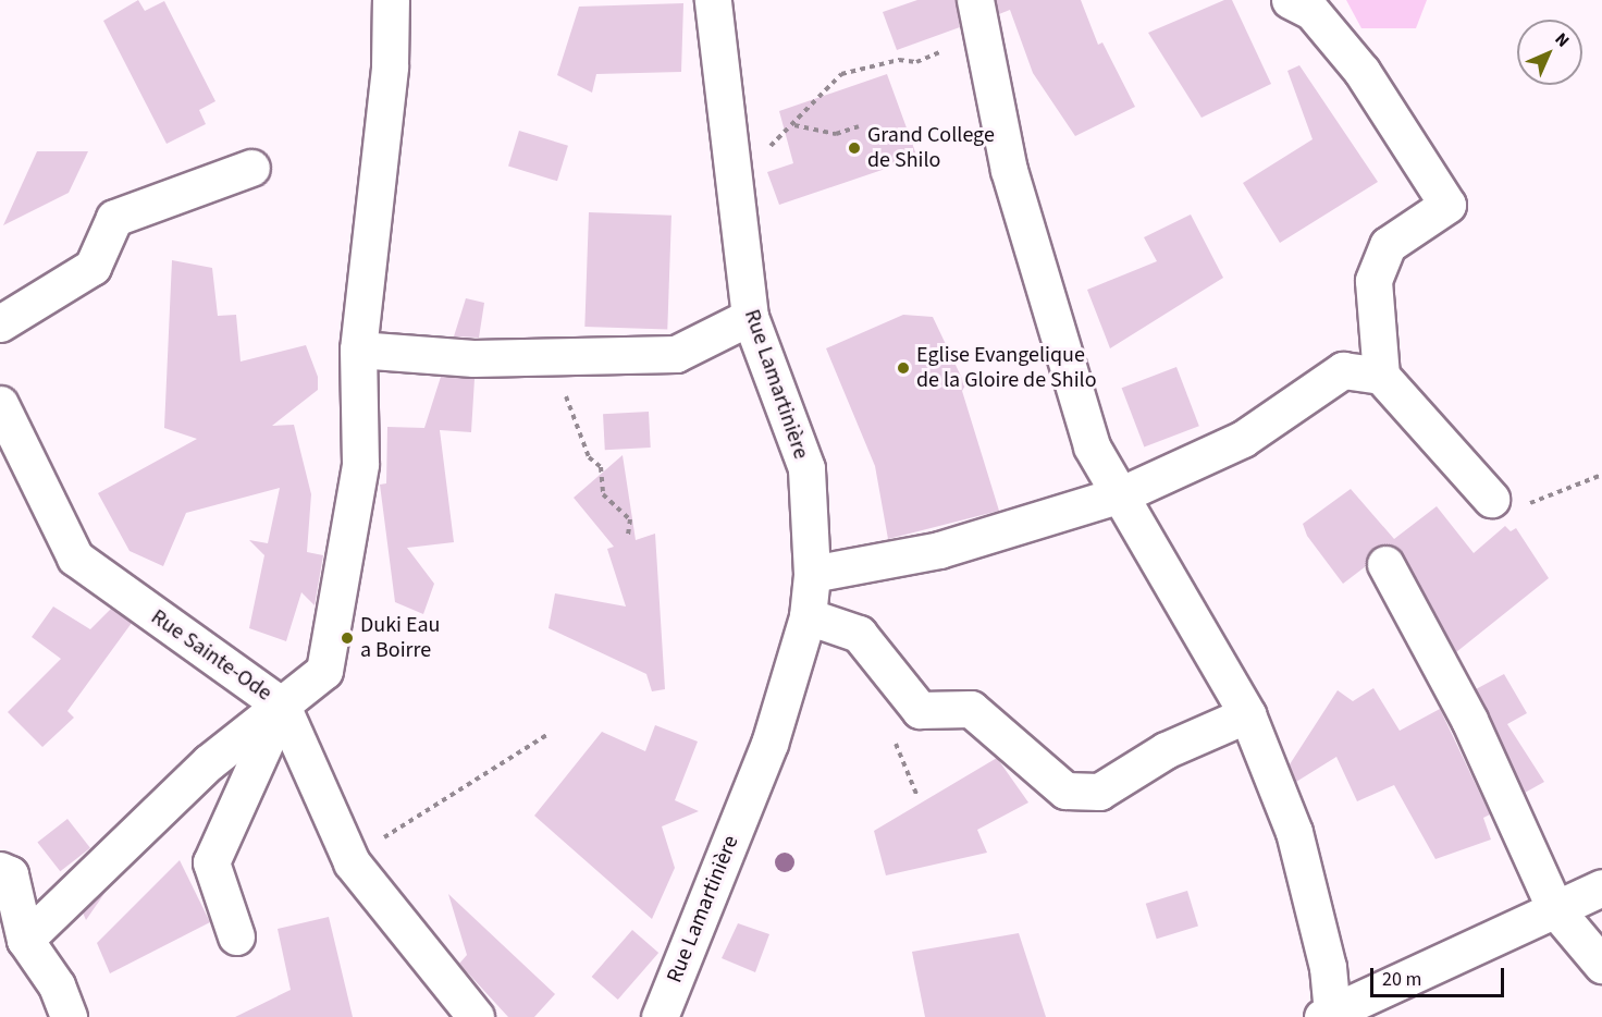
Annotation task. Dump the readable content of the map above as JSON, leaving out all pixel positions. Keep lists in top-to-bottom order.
{
  "streets": {
    "street": ["Rue Lamartinière", "Rue Sainte-Ode"]
  },
  "places": ["Grand College de Shilo", "Eglise Evangelique de la Gloire de Shilo", "Duki Eau a Boirre"],
  "scale_bar": "20 m",
  "north": "top right"
}
